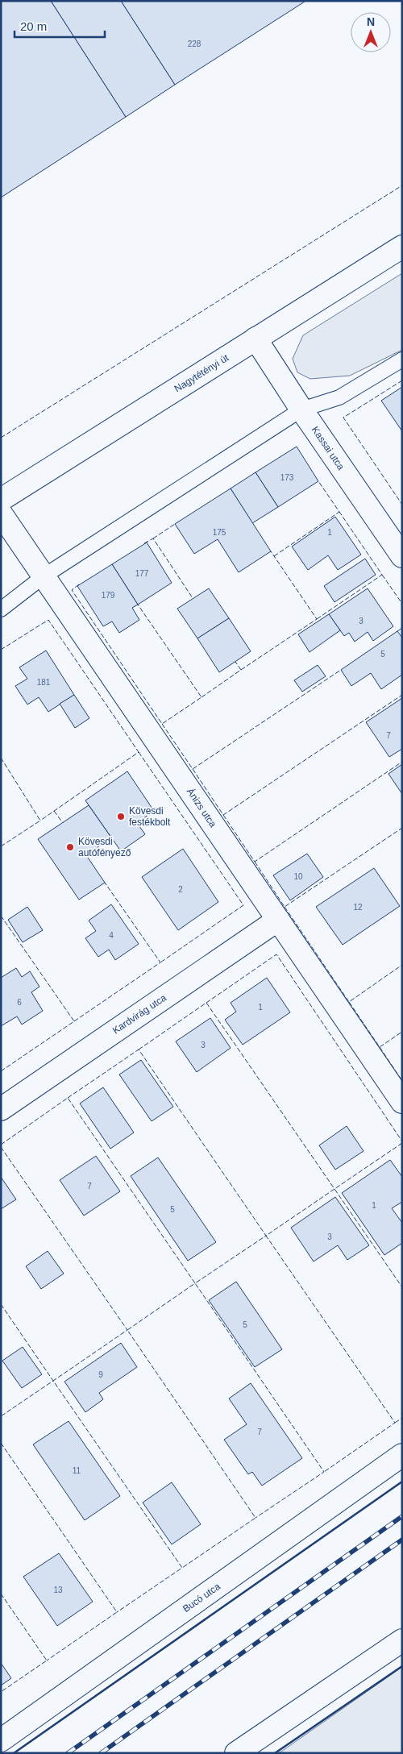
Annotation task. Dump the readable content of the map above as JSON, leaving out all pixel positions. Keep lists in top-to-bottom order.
{
  "streets": {
    "street": [
      "Nagytétényi út",
      "Kassai utca",
      "Ánizs utca",
      "Kardvirág utca",
      "Bucó utca"
    ]
  },
  "crossings": [
    ["Nagytétényi út", "Kassai utca"],
    ["Ánizs utca", "Kardvirág utca"]
  ],
  "places": ["Kövesdi festékbolt", "Kövesdi autófényező"],
  "house_numbers": [
    "228",
    "173",
    "175",
    "1",
    "177",
    "179",
    "3",
    "5",
    "181",
    "7",
    "10",
    "2",
    "12",
    "4",
    "6",
    "1",
    "3",
    "7",
    "1",
    "5",
    "3",
    "5",
    "9",
    "7",
    "11",
    "13"
  ],
  "scale_bar": "20 m",
  "north": "top"
}
